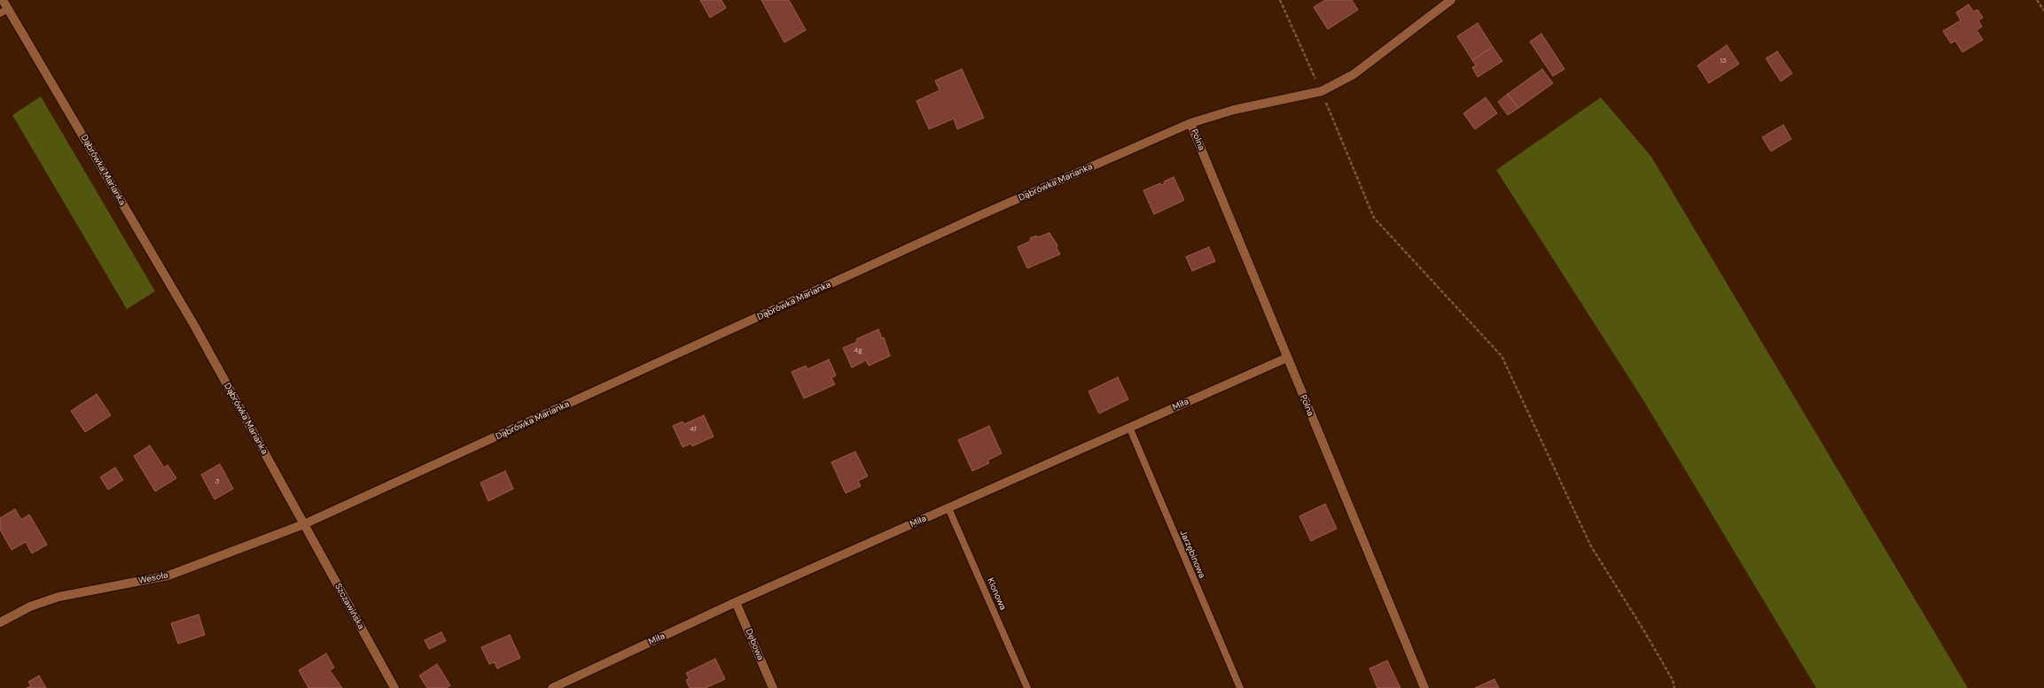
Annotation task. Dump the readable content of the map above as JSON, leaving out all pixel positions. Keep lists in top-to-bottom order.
{
  "streets": {
    "street": [
      "Polna",
      "Dąbrówka Marianka",
      "Miła",
      "Wesoła",
      "Szczawińska",
      "Dębowa"
    ],
    "lane": ["Jarzębinowa", "Klonowa"]
  },
  "crossings": [
    ["Polna", "Dąbrówka Marianka"],
    ["Polna", "Miła"],
    ["Dąbrówka Marianka", "Wesoła"],
    ["Dąbrówka Marianka", "Szczawińska"],
    ["Miła", "Jarzębinowa"],
    ["Miła", "Klonowa"],
    ["Miła", "Dębowa"],
    ["Wesoła", "Szczawińska"]
  ],
  "house_numbers": [
    "13",
    "4g",
    "4f",
    "3"
  ]
}
